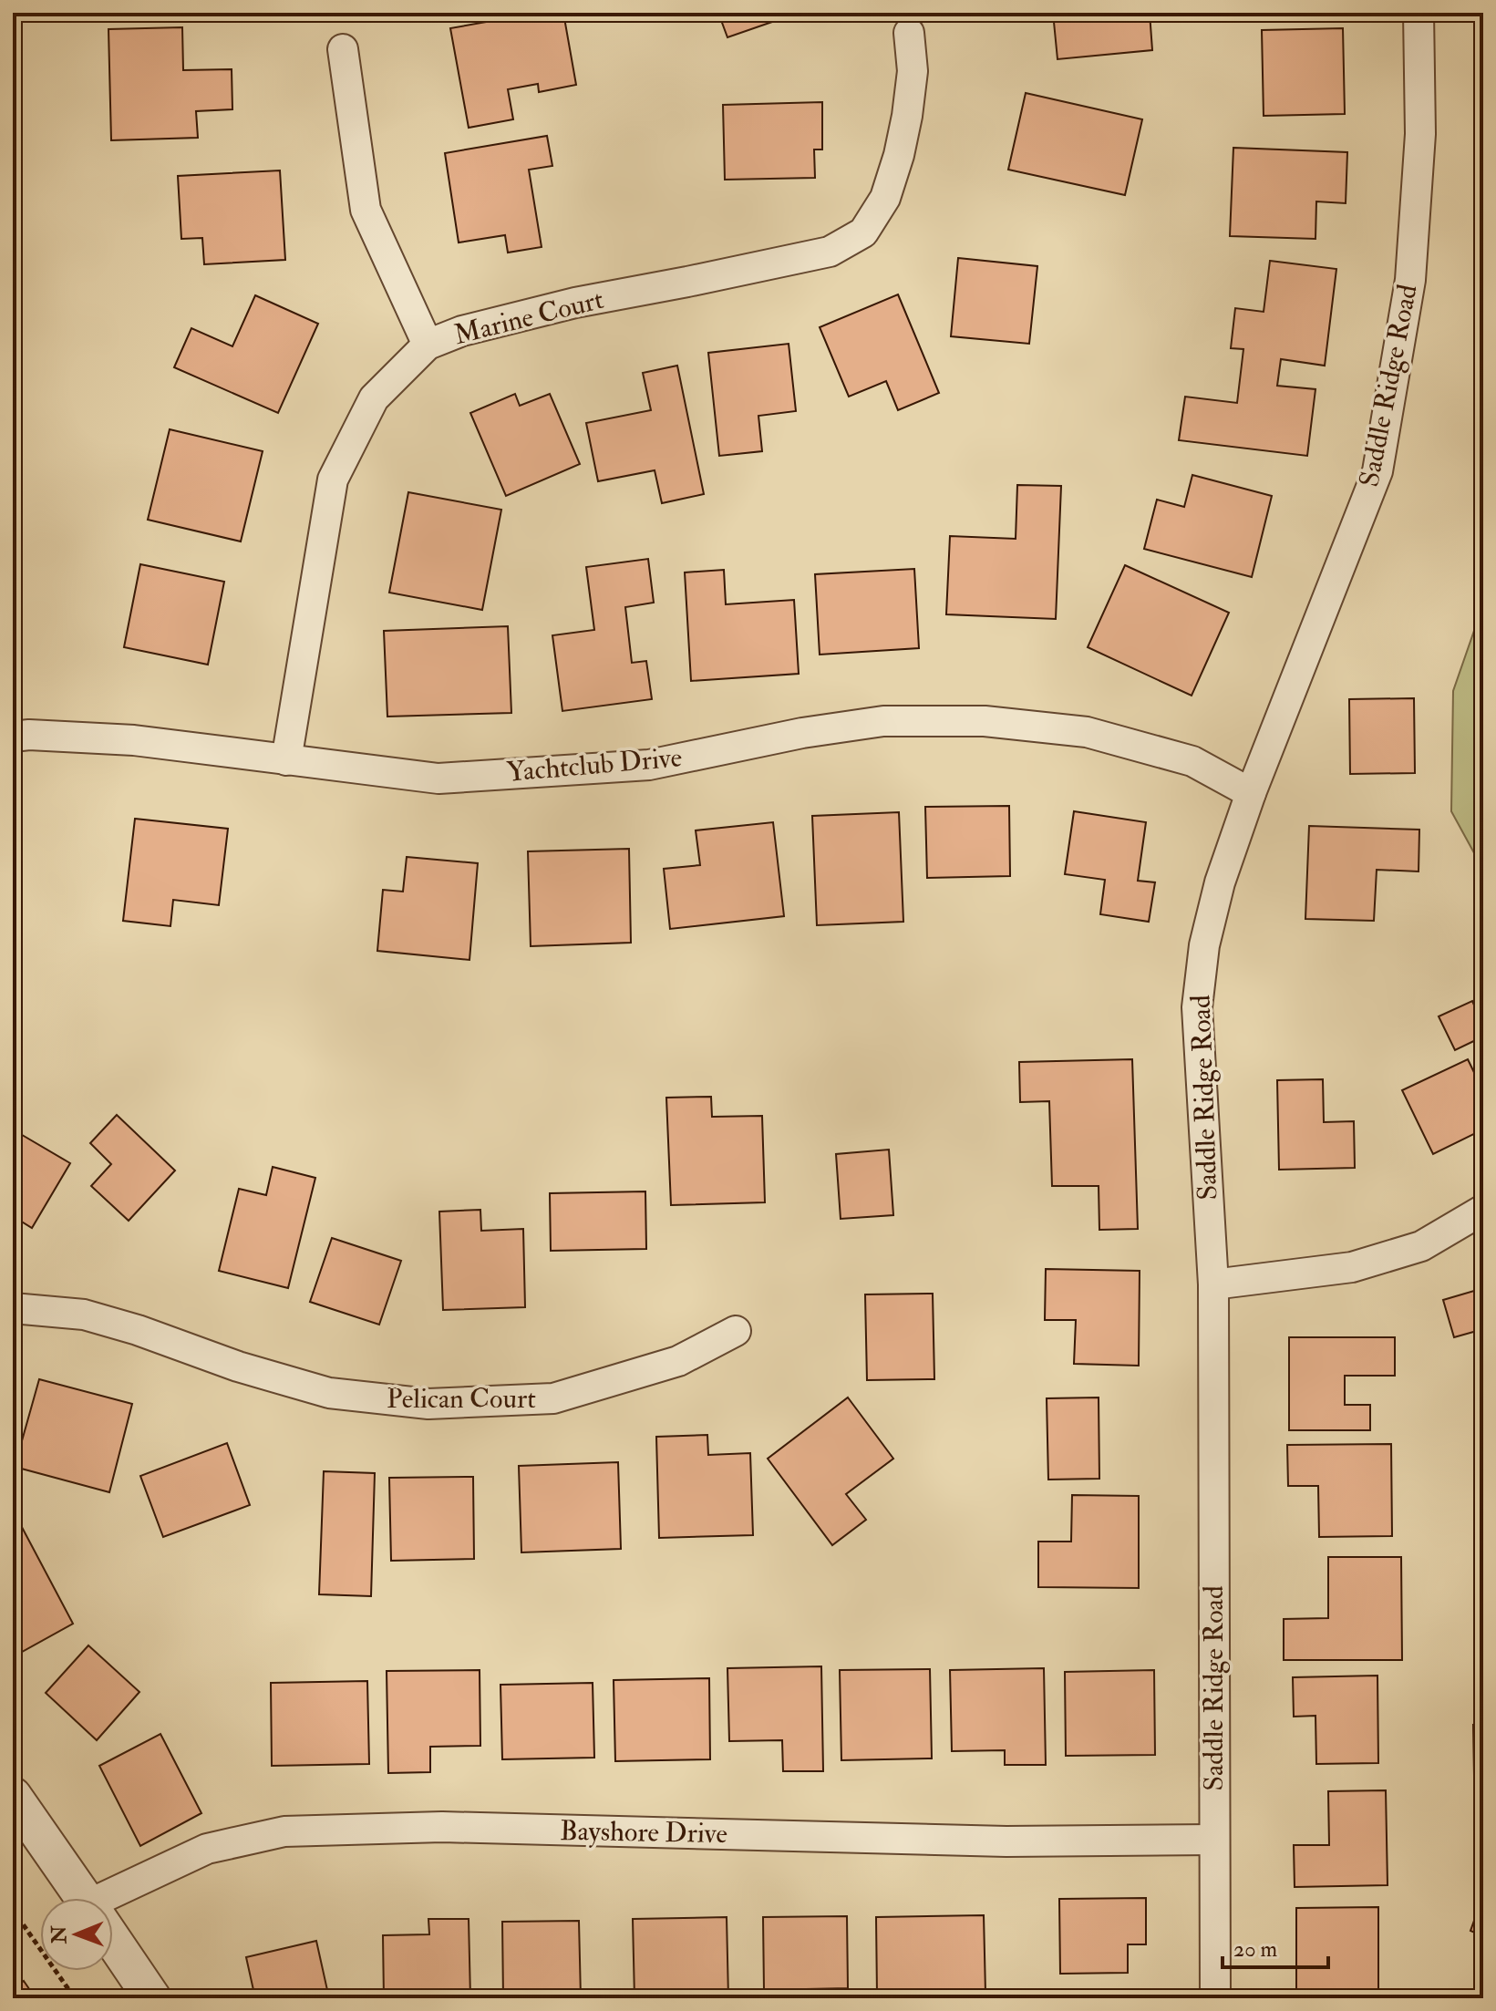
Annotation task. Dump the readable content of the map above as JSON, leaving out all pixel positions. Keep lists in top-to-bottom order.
{
  "streets": {
    "street": [
      "Marine Court",
      "Saddle Ridge Road",
      "Yachtclub Drive",
      "Pelican Court",
      "Bayshore Drive"
    ]
  },
  "crossings": [
    ["Marine Court", "Yachtclub Drive"],
    ["Saddle Ridge Road", "Yachtclub Drive"],
    ["Saddle Ridge Road", "Bayshore Drive"]
  ],
  "scale_bar": "20 m",
  "north": "left"
}
